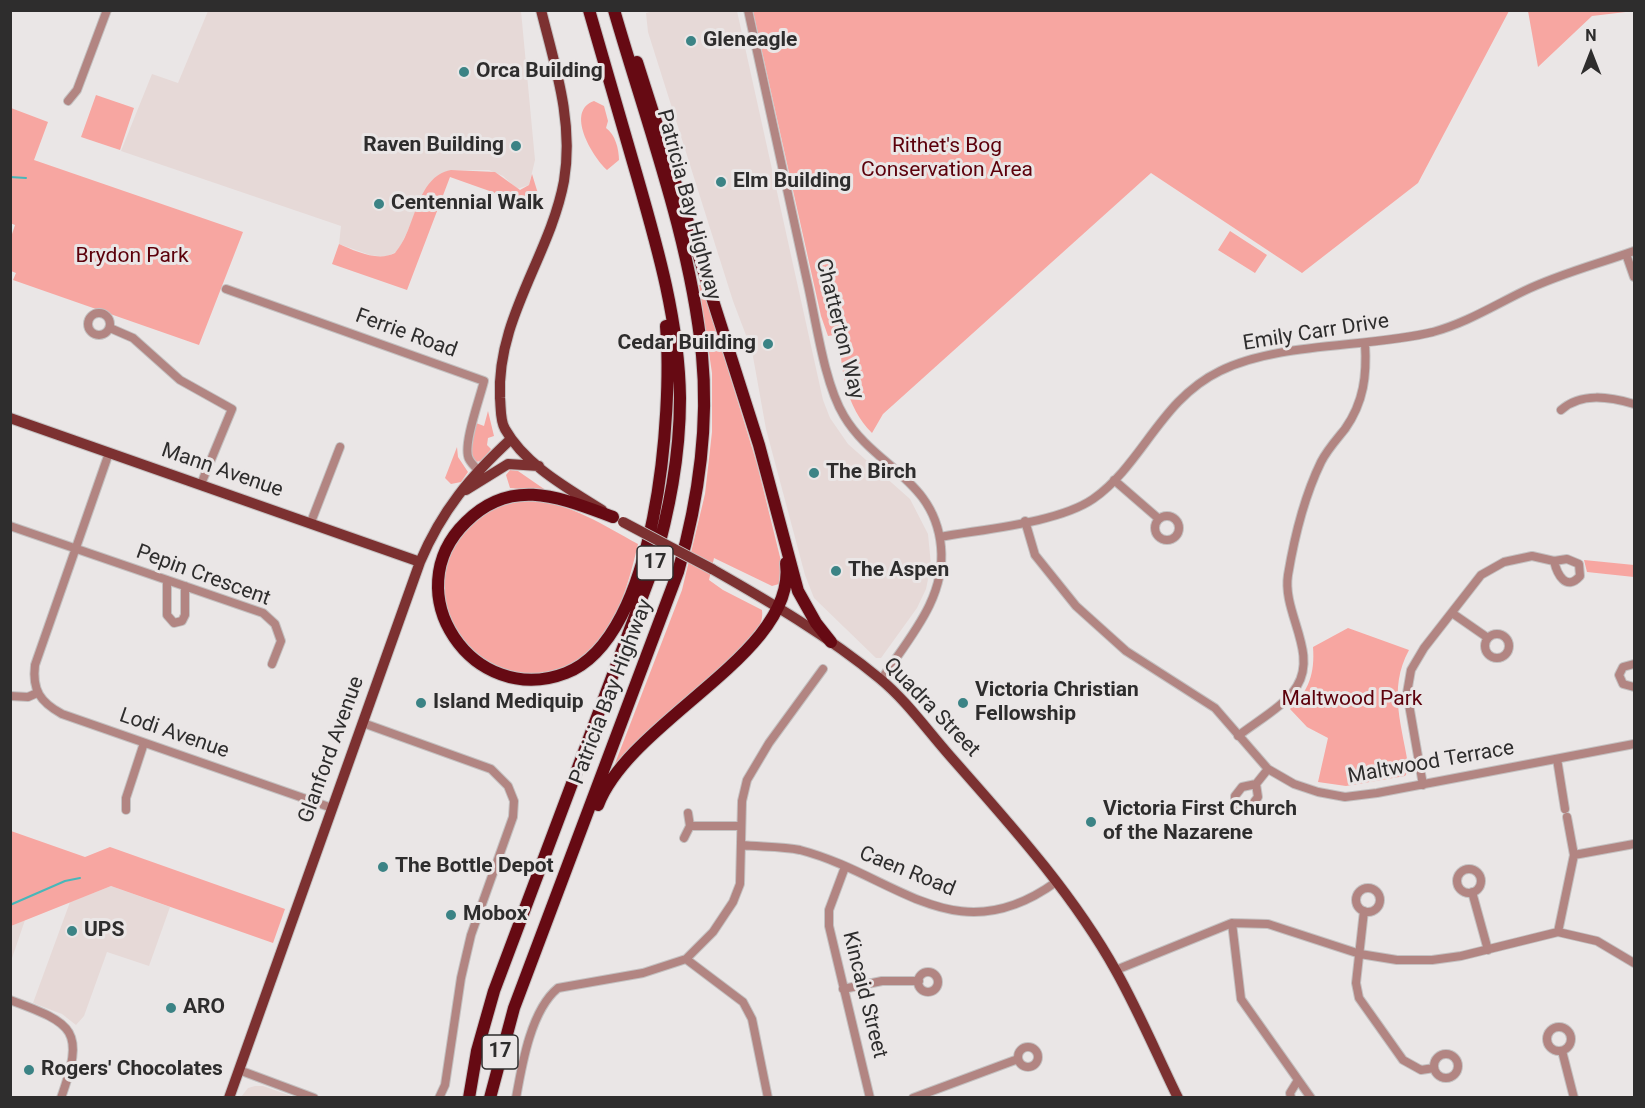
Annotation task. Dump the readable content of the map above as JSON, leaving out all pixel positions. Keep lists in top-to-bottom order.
{
  "streets": {
    "highway": ["Patricia Bay Highway", "17"],
    "main road": ["Mann Avenue", "Quadra Street", "Glanford Avenue"],
    "street": [
      "Chatterton Way",
      "Emily Carr Drive",
      "Ferrie Road",
      "Pepin Crescent",
      "Lodi Avenue",
      "Maltwood Terrace",
      "Caen Road",
      "Kincaid Street"
    ]
  },
  "crossings": [
    ["Chatterton Way", "Emily Carr Drive"],
    ["Chatterton Way", "Quadra Street"],
    ["Emily Carr Drive", "Maltwood Terrace"],
    ["Ferrie Road", "Glanford Avenue"],
    ["Mann Avenue", "Glanford Avenue"],
    ["Quadra Street", "Glanford Avenue"],
    ["Quadra Street", "Caen Road"],
    ["Lodi Avenue", "Glanford Avenue"],
    ["Caen Road", "Kincaid Street"]
  ],
  "parks": ["Rithet's Bog Conservation Area", "Brydon Park", "Maltwood Park"],
  "places": [
    "Gleneagle",
    "Orca Building",
    "Raven Building",
    "Elm Building",
    "Centennial Walk",
    "Cedar Building",
    "The Birch",
    "The Aspen",
    "Island Mediquip",
    "Victoria Christian Fellowship",
    "Victoria First Church of the Nazarene",
    "The Bottle Depot",
    "Mobox",
    "UPS",
    "ARO",
    "Rogers' Chocolates"
  ],
  "north": "top"
}
